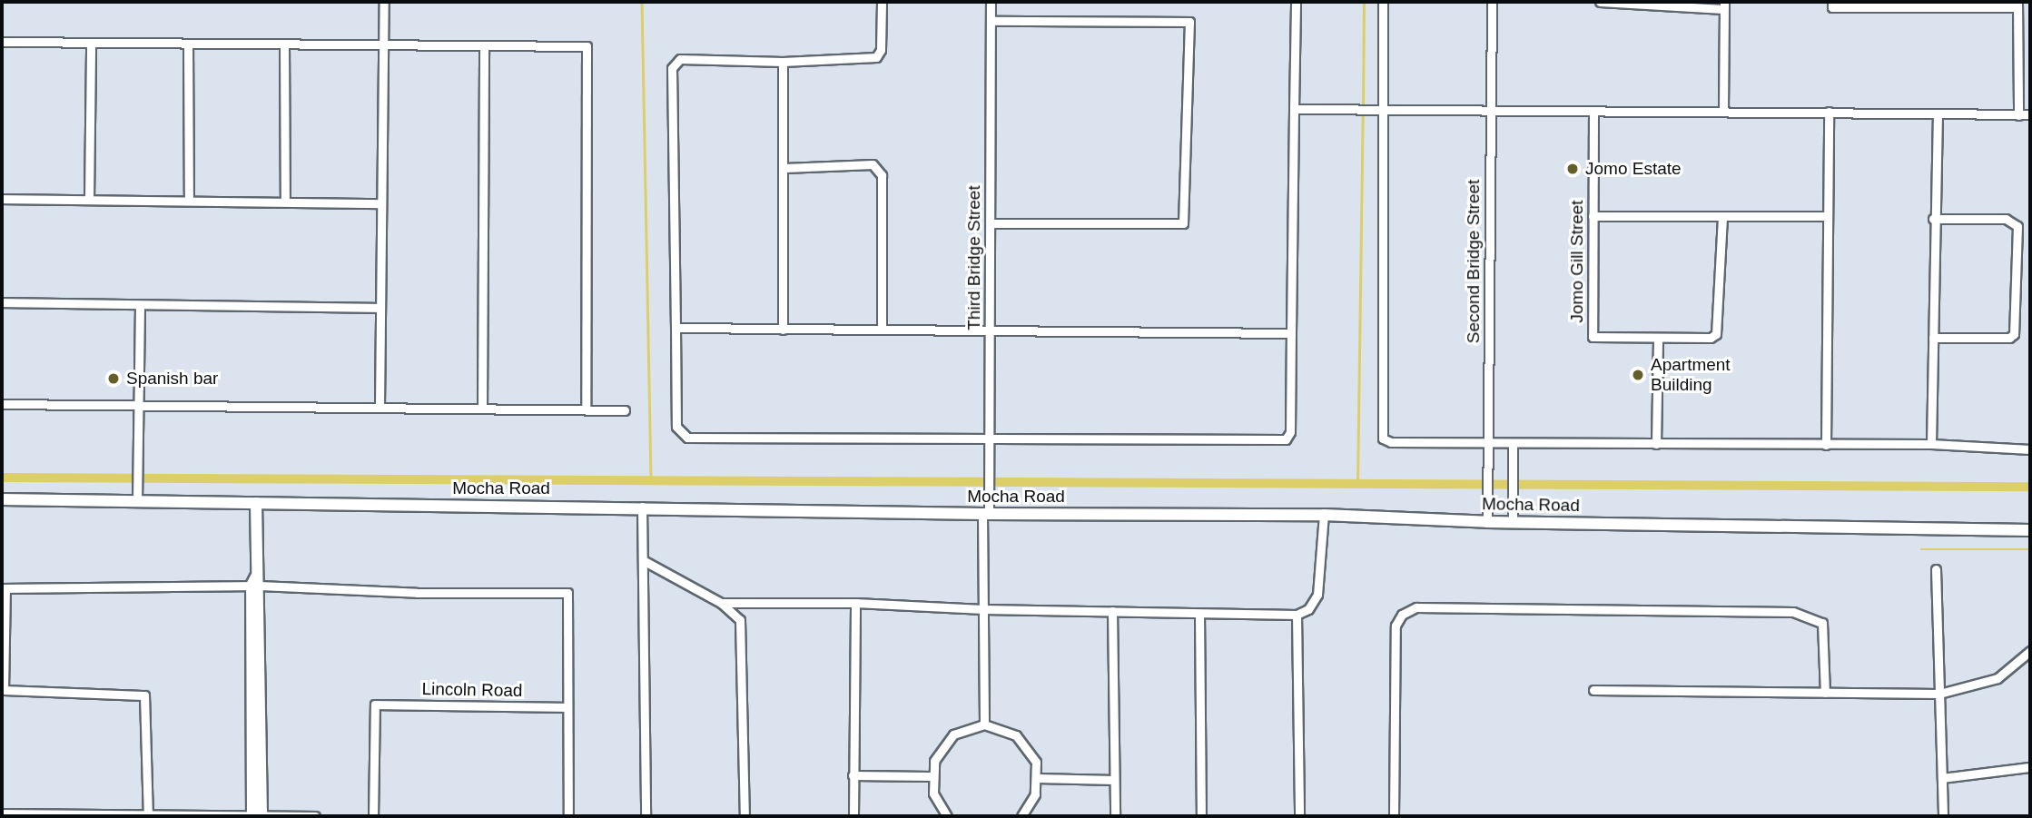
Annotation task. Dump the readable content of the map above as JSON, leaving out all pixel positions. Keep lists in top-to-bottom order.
{
  "streets": {
    "street": [
      "Third Bridge Street",
      "Second Bridge Street",
      "Jomo Gill Street",
      "Mocha Road",
      "Lincoln Road"
    ]
  },
  "crossings": [
    ["Third Bridge Street", "Mocha Road"],
    ["Second Bridge Street", "Mocha Road"]
  ],
  "places": ["Jomo Estate", "Apartment Building", "Spanish bar"]
}
